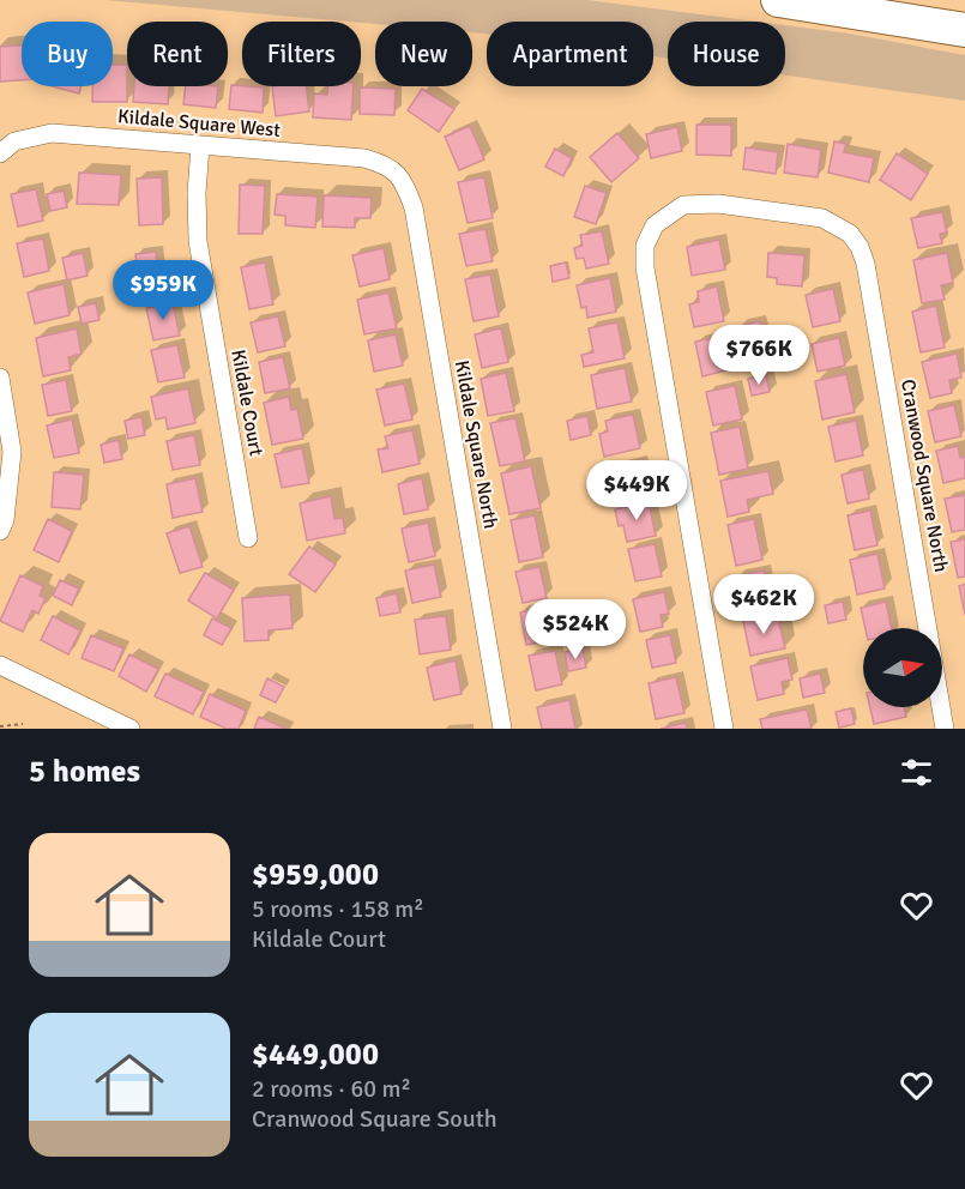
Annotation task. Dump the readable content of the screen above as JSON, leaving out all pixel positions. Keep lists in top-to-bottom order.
{
  "streets": {
    "street": [
      "Kildale Square West",
      "Kildale Court",
      "Kildale Square North",
      "Cranwood Square North"
    ]
  },
  "crossings": [
    ["Kildale Square West", "Kildale Court"],
    ["Kildale Square West", "Kildale Square North"]
  ],
  "north": "right",
  "page": {
    "chip": [
      "Buy",
      "Rent",
      "Filters",
      "New",
      "Apartment",
      "House"
    ],
    "price": [
      "$959K",
      "$766K",
      "$449K",
      "$462K",
      "$524K"
    ],
    "heading": "5 homes",
    "list": [
      {
        "name": "$959,000",
        "note": "5 rooms · 158 m² · Kildale Court"
      },
      {
        "name": "$449,000",
        "note": "2 rooms · 60 m² · Cranwood Square South"
      }
    ]
  }
}
